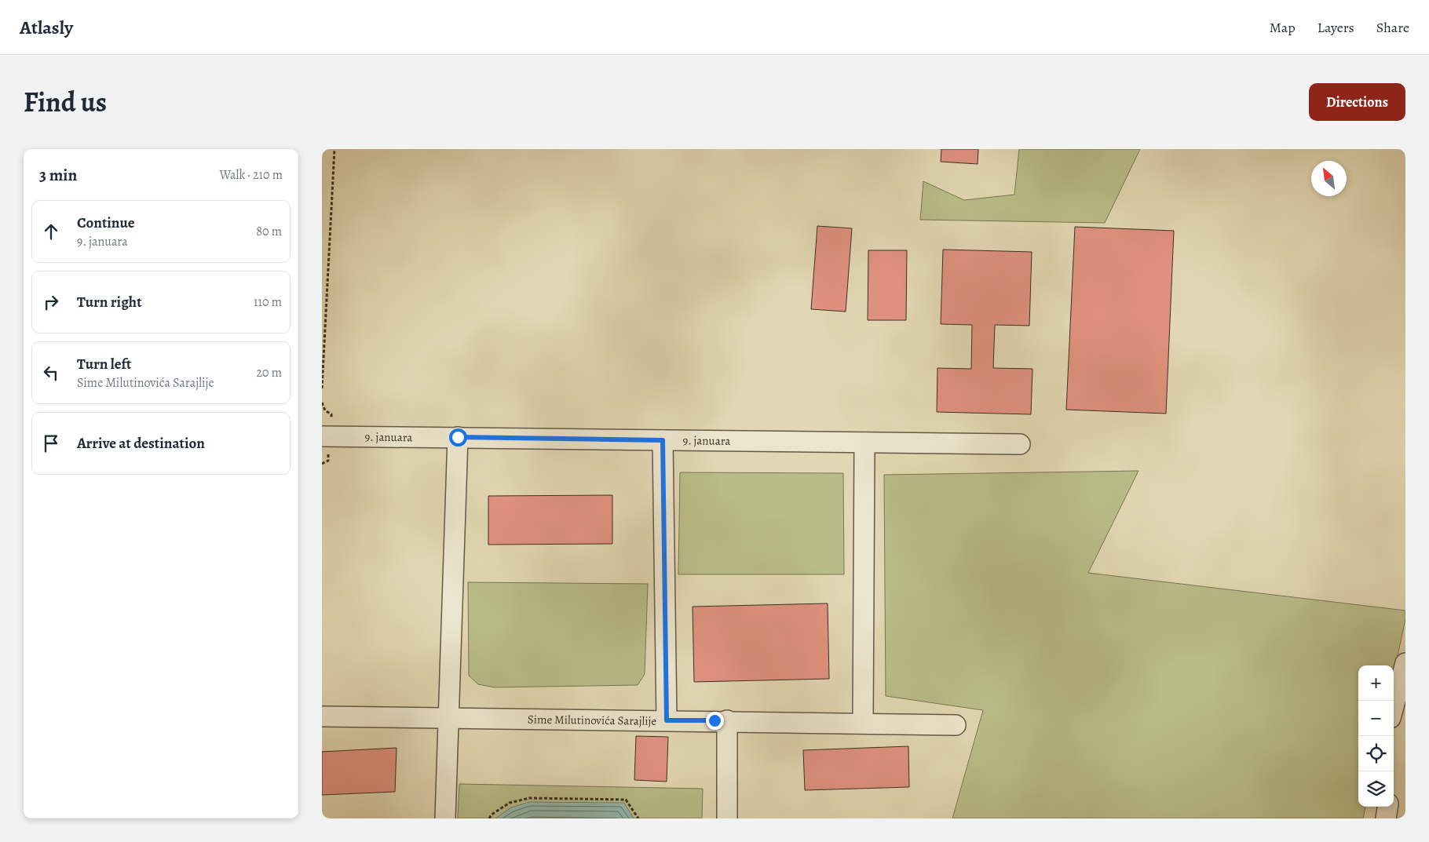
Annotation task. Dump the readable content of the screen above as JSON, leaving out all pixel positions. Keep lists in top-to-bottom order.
{
  "streets": {
    "street": ["9. januara", "Sime Milutinovića Sarajlije"]
  },
  "north": "top left",
  "page": {
    "header": "Atlasly",
    "nav": ["Map", "Layers", "Share"],
    "title": "Find us",
    "buttons": "Directions",
    "heading": ["3 min", "Walk · 210 m"],
    "list": [
      ["Continue", "9. januara", "80 m"],
      ["Turn right", "110 m"],
      ["Turn left", "Sime Milutinovića Sarajlije", "20 m"],
      "Arrive at destination"
    ],
    "map_buttons": ["+", "−"]
  }
}
